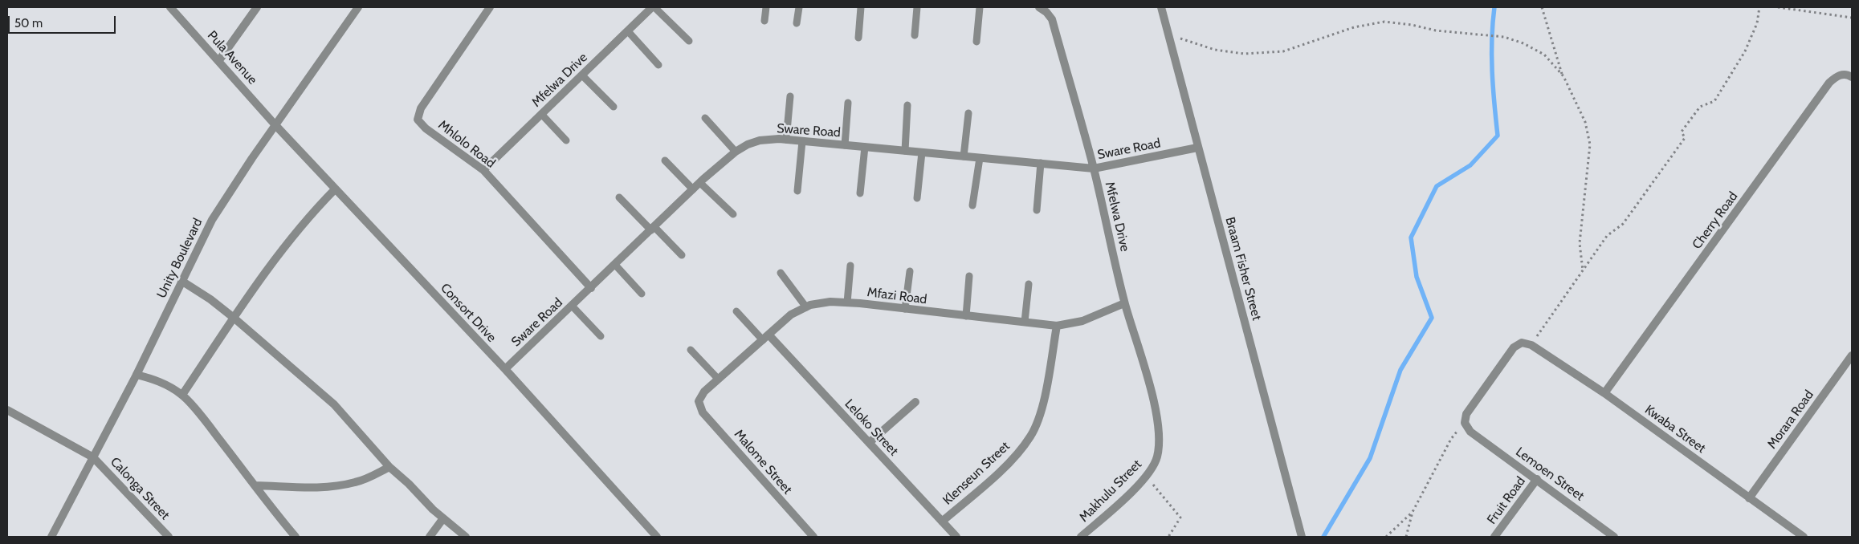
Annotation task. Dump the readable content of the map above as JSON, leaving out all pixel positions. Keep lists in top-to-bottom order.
{
  "streets": {
    "street": [
      "Pula Avenue",
      "Mfelwa Drive",
      "Sware Road",
      "Mhlolo Road",
      "Cherry Road",
      "Unity Boulevard",
      "Braam Fisher Street",
      "Mfazi Road",
      "Consort Drive",
      "Morara Road",
      "Leloko Street",
      "Kwaba Street",
      "Malome Street",
      "Klenseun Street",
      "Lemoen Street",
      "Calonga Street",
      "Makhulu Street",
      "Fruit Road"
    ]
  },
  "crossings": [
    ["Pula Avenue", "Unity Boulevard"],
    ["Pula Avenue", "Consort Drive"],
    ["Mfelwa Drive", "Sware Road"],
    ["Mfelwa Drive", "Mhlolo Road"],
    ["Mfelwa Drive", "Mfazi Road"],
    ["Mfelwa Drive", "Makhulu Street"],
    ["Sware Road", "Mhlolo Road"],
    ["Sware Road", "Braam Fisher Street"],
    ["Sware Road", "Consort Drive"],
    ["Cherry Road", "Kwaba Street"],
    ["Unity Boulevard", "Consort Drive"],
    ["Unity Boulevard", "Calonga Street"],
    ["Mfazi Road", "Leloko Street"],
    ["Mfazi Road", "Malome Street"],
    ["Mfazi Road", "Klenseun Street"],
    ["Morara Road", "Kwaba Street"],
    ["Leloko Street", "Klenseun Street"],
    ["Lemoen Street", "Fruit Road"]
  ],
  "scale_bar": "50 m"
}
